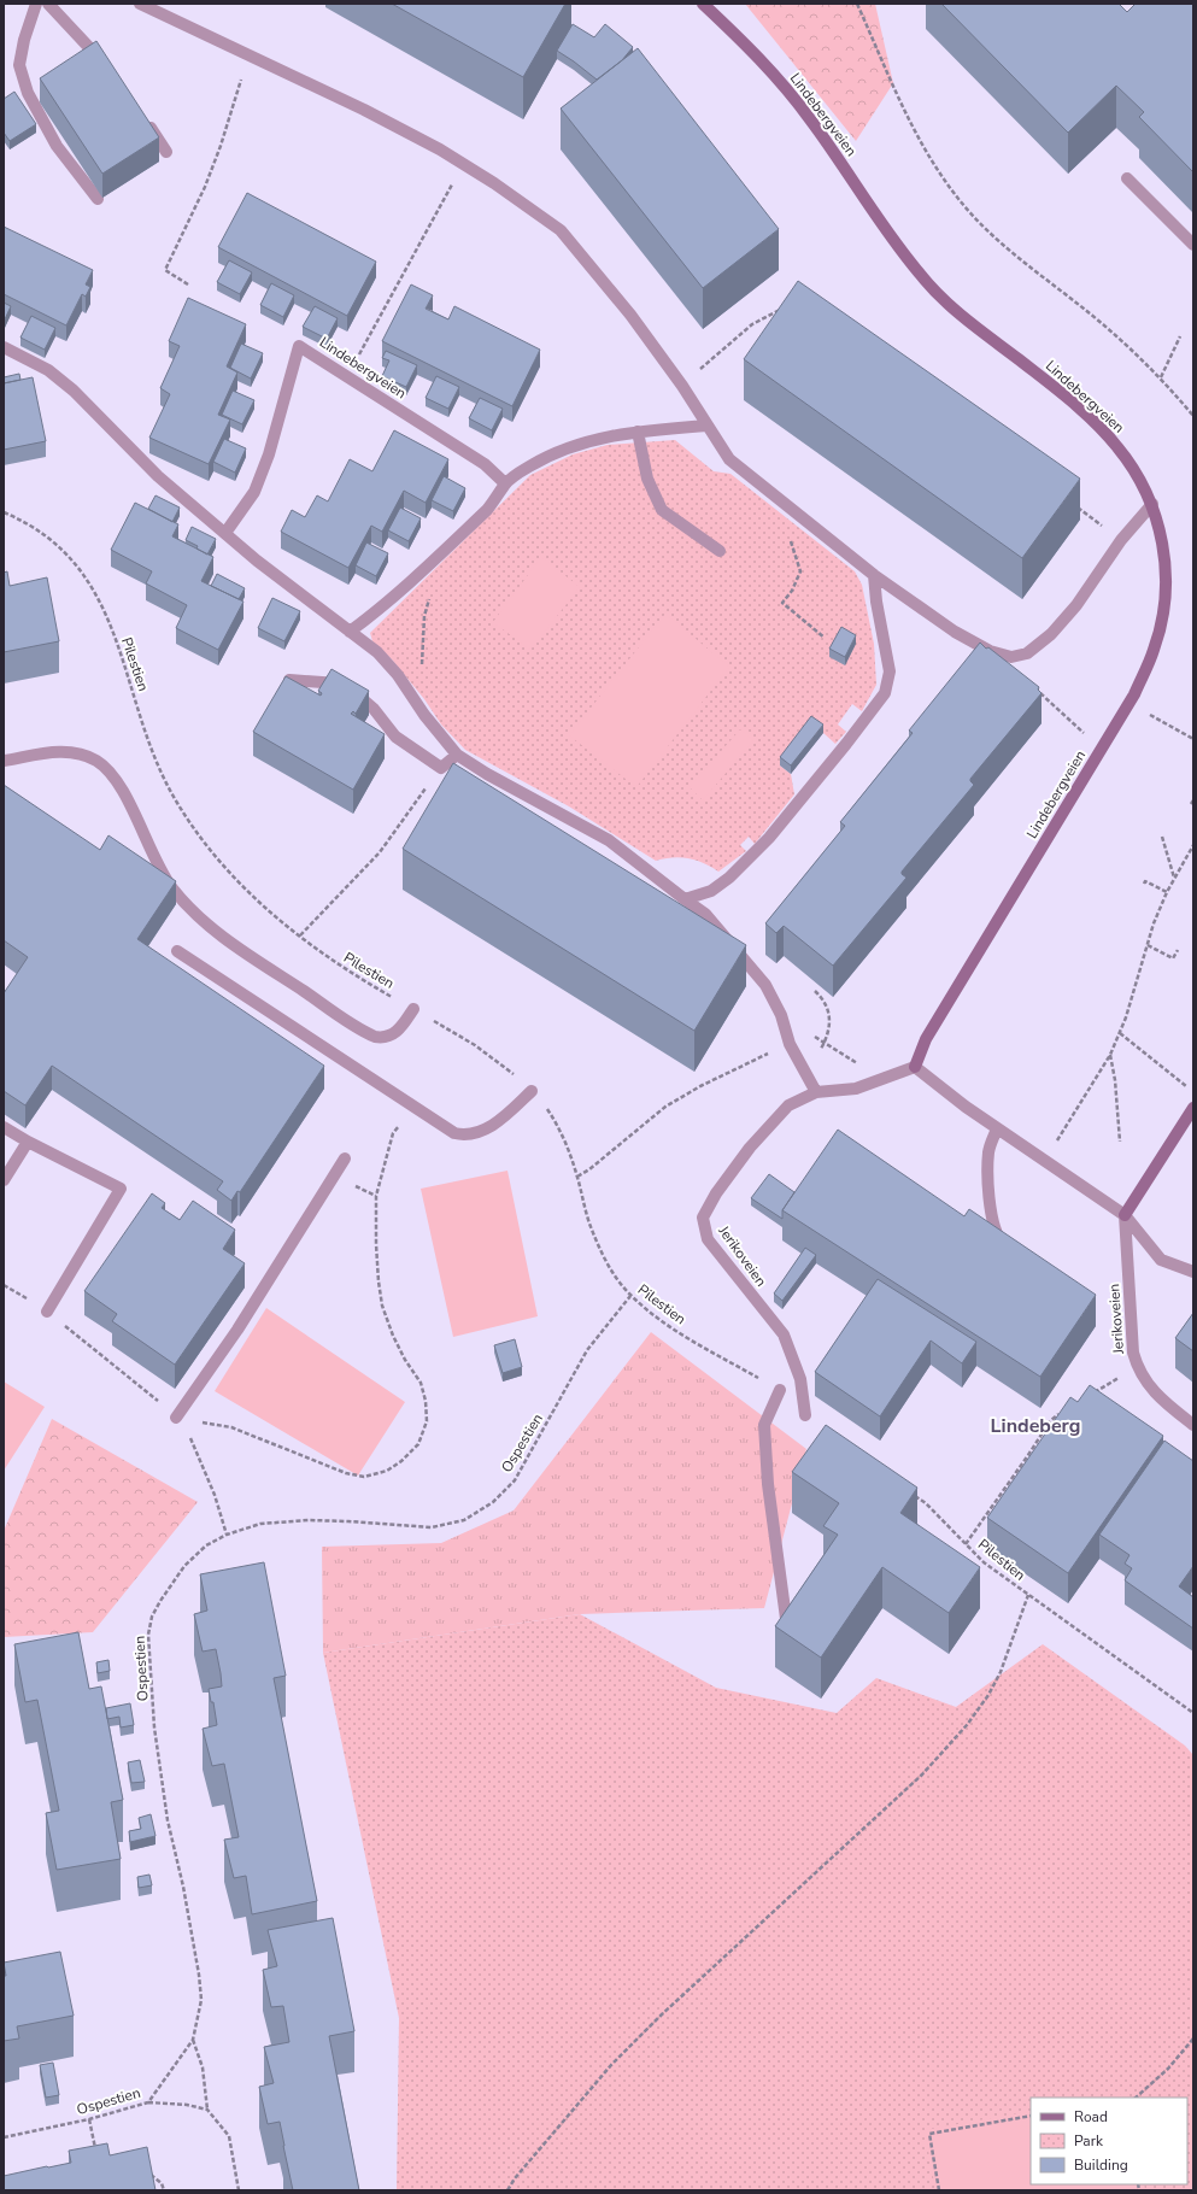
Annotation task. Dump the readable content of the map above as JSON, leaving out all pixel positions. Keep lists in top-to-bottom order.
{
  "streets": {
    "street": ["Lindebergveien"],
    "lane": ["Jerikoveien"],
    "path": ["Pilestien", "Ospestien"]
  },
  "crossings": [
    ["Lindebergveien", "Jerikoveien"],
    ["Pilestien", "Ospestien"]
  ],
  "districts": ["Lindeberg"],
  "legend": ["Road", "Park", "Building"]
}
